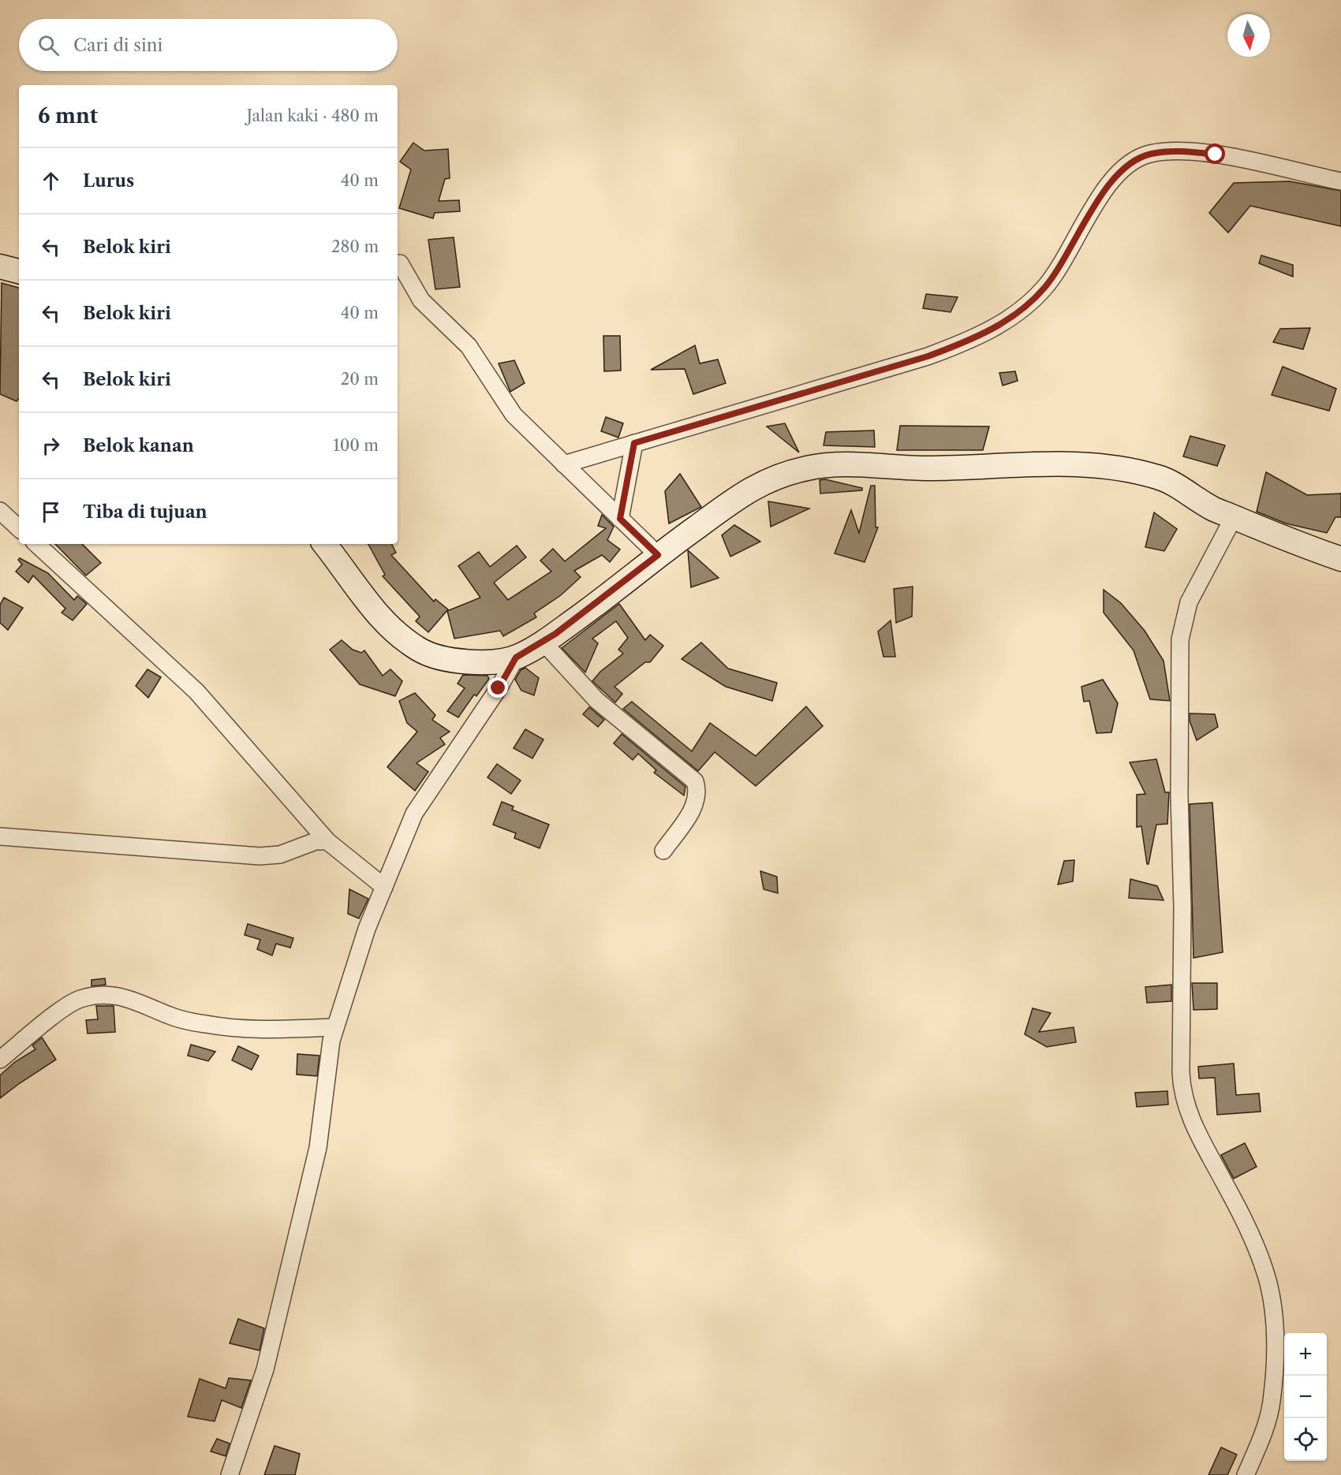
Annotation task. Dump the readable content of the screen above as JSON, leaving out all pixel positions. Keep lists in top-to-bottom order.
{
  "north": "bottom",
  "page": {
    "search": "Cari di sini",
    "heading": ["6 mnt", "Jalan kaki · 480 m"],
    "list": [
      ["Lurus", "40 m"],
      ["Belok kiri", "280 m"],
      ["Belok kiri", "40 m"],
      ["Belok kiri", "20 m"],
      ["Belok kanan", "100 m"],
      "Tiba di tujuan"
    ],
    "map_buttons": ["+", "−"]
  }
}
